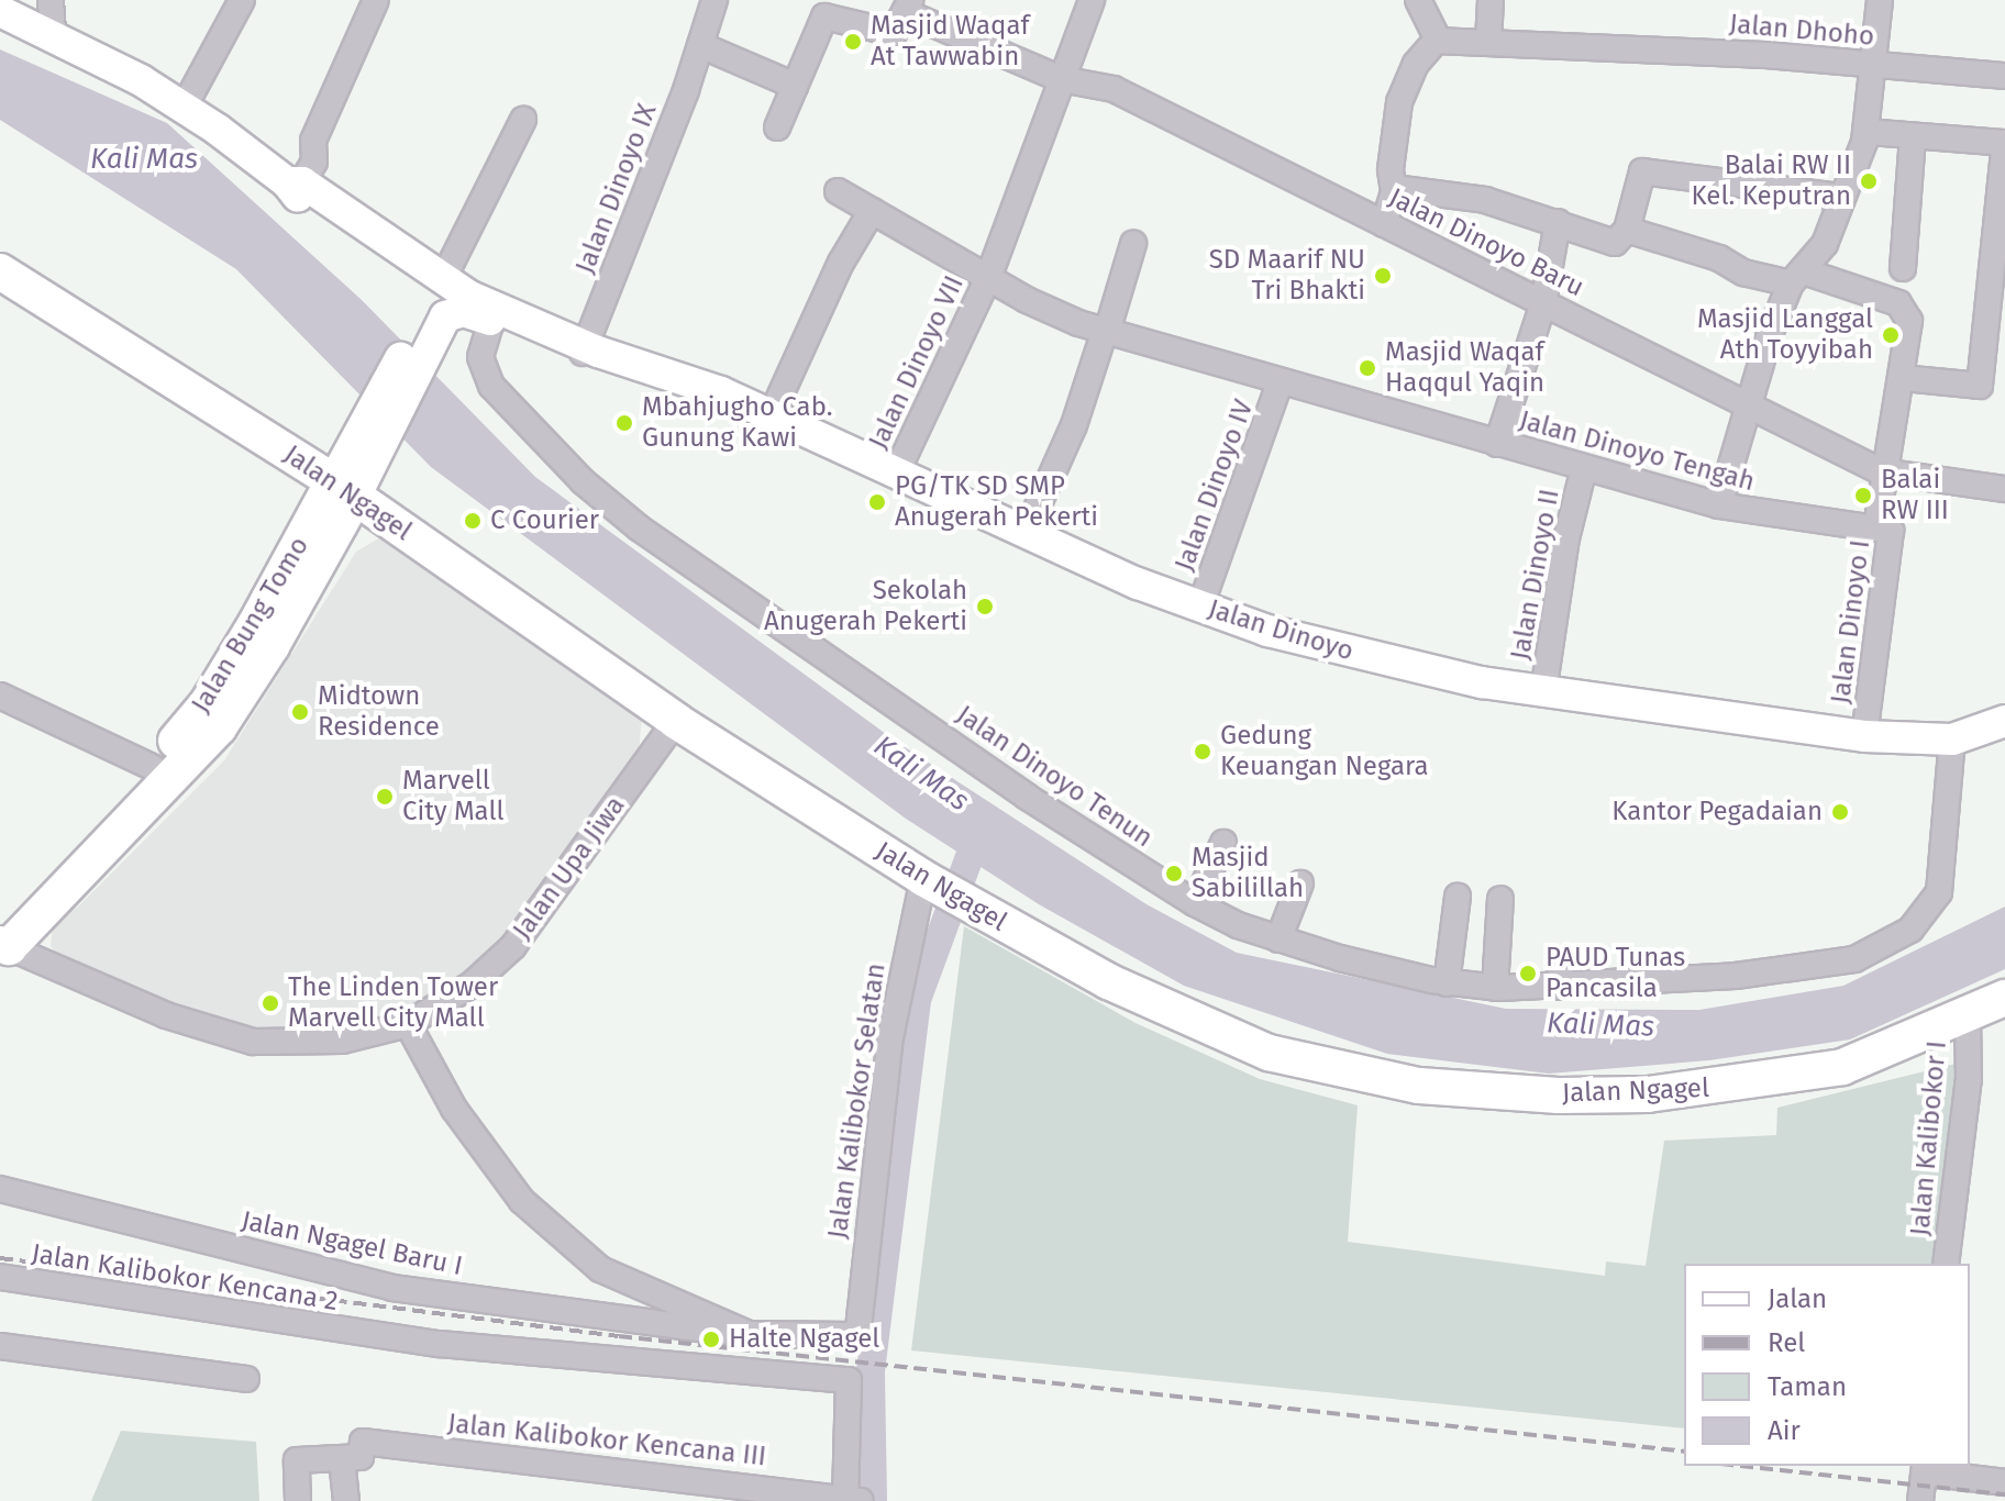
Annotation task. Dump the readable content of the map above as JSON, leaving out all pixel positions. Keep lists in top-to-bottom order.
{
  "streets": {
    "highway": ["Jalan Ngagel", "Jalan Bung Tomo"],
    "main road": ["Jalan Dinoyo"],
    "street": [
      "Jalan Dhoho",
      "Jalan Dinoyo IX",
      "Jalan Dinoyo Baru",
      "Jalan Dinoyo VII",
      "Jalan Dinoyo Tengah",
      "Jalan Dinoyo IV",
      "Jalan Dinoyo II",
      "Jalan Dinoyo I",
      "Jalan Dinoyo Tenun",
      "Jalan Upa Jiwa",
      "Jalan Kalibokor Selatan",
      "Jalan Kalibokor I",
      "Jalan Ngagel Baru I",
      "Jalan Kalibokor Kencana 2",
      "Jalan Kalibokor Kencana III"
    ]
  },
  "crossings": [
    ["Jalan Dinoyo IX", "Jalan Dinoyo"],
    ["Jalan Dinoyo Baru", "Jalan Dinoyo VII"],
    ["Jalan Dinoyo VII", "Jalan Dinoyo Tengah"],
    ["Jalan Dinoyo VII", "Jalan Dinoyo"],
    ["Jalan Dinoyo Tengah", "Jalan Dinoyo IV"],
    ["Jalan Dinoyo Tengah", "Jalan Dinoyo II"],
    ["Jalan Dinoyo Tengah", "Jalan Dinoyo I"],
    ["Jalan Dinoyo IV", "Jalan Dinoyo"],
    ["Jalan Ngagel", "Jalan Bung Tomo"],
    ["Jalan Ngagel", "Jalan Upa Jiwa"],
    ["Jalan Ngagel", "Jalan Kalibokor Selatan"],
    ["Jalan Ngagel", "Jalan Kalibokor I"],
    ["Jalan Dinoyo II", "Jalan Dinoyo"],
    ["Jalan Dinoyo I", "Jalan Dinoyo"],
    ["Jalan Bung Tomo", "Jalan Dinoyo"],
    ["Jalan Bung Tomo", "Jalan Upa Jiwa"],
    ["Jalan Dinoyo", "Jalan Dinoyo Tenun"],
    ["Jalan Kalibokor Selatan", "Jalan Ngagel Baru I"],
    ["Jalan Kalibokor Kencana 2", "Jalan Kalibokor Kencana III"]
  ],
  "water": ["Kali Mas"],
  "places": [
    "Masjid Waqaf At Tawwabin",
    "Balai RW II Kel. Keputran",
    "SD Maarif NU Tri Bhakti",
    "Masjid Langgal Ath Toyyibah",
    "Masjid Waqaf Haqqul Yaqin",
    "Mbahjugho Cab. Gunung Kawi",
    "Balai RW III",
    "PG/TK SD SMP Anugerah Pekerti",
    "C Courier",
    "Sekolah Anugerah Pekerti",
    "Midtown Residence",
    "Gedung Keuangan Negara",
    "Marvell City Mall",
    "Kantor Pegadaian",
    "Masjid Sabilillah",
    "PAUD Tunas Pancasila",
    "The Linden Tower Marvell City Mall",
    "Halte Ngagel"
  ],
  "legend": [
    "Jalan",
    "Rel",
    "Taman",
    "Air"
  ]
}
